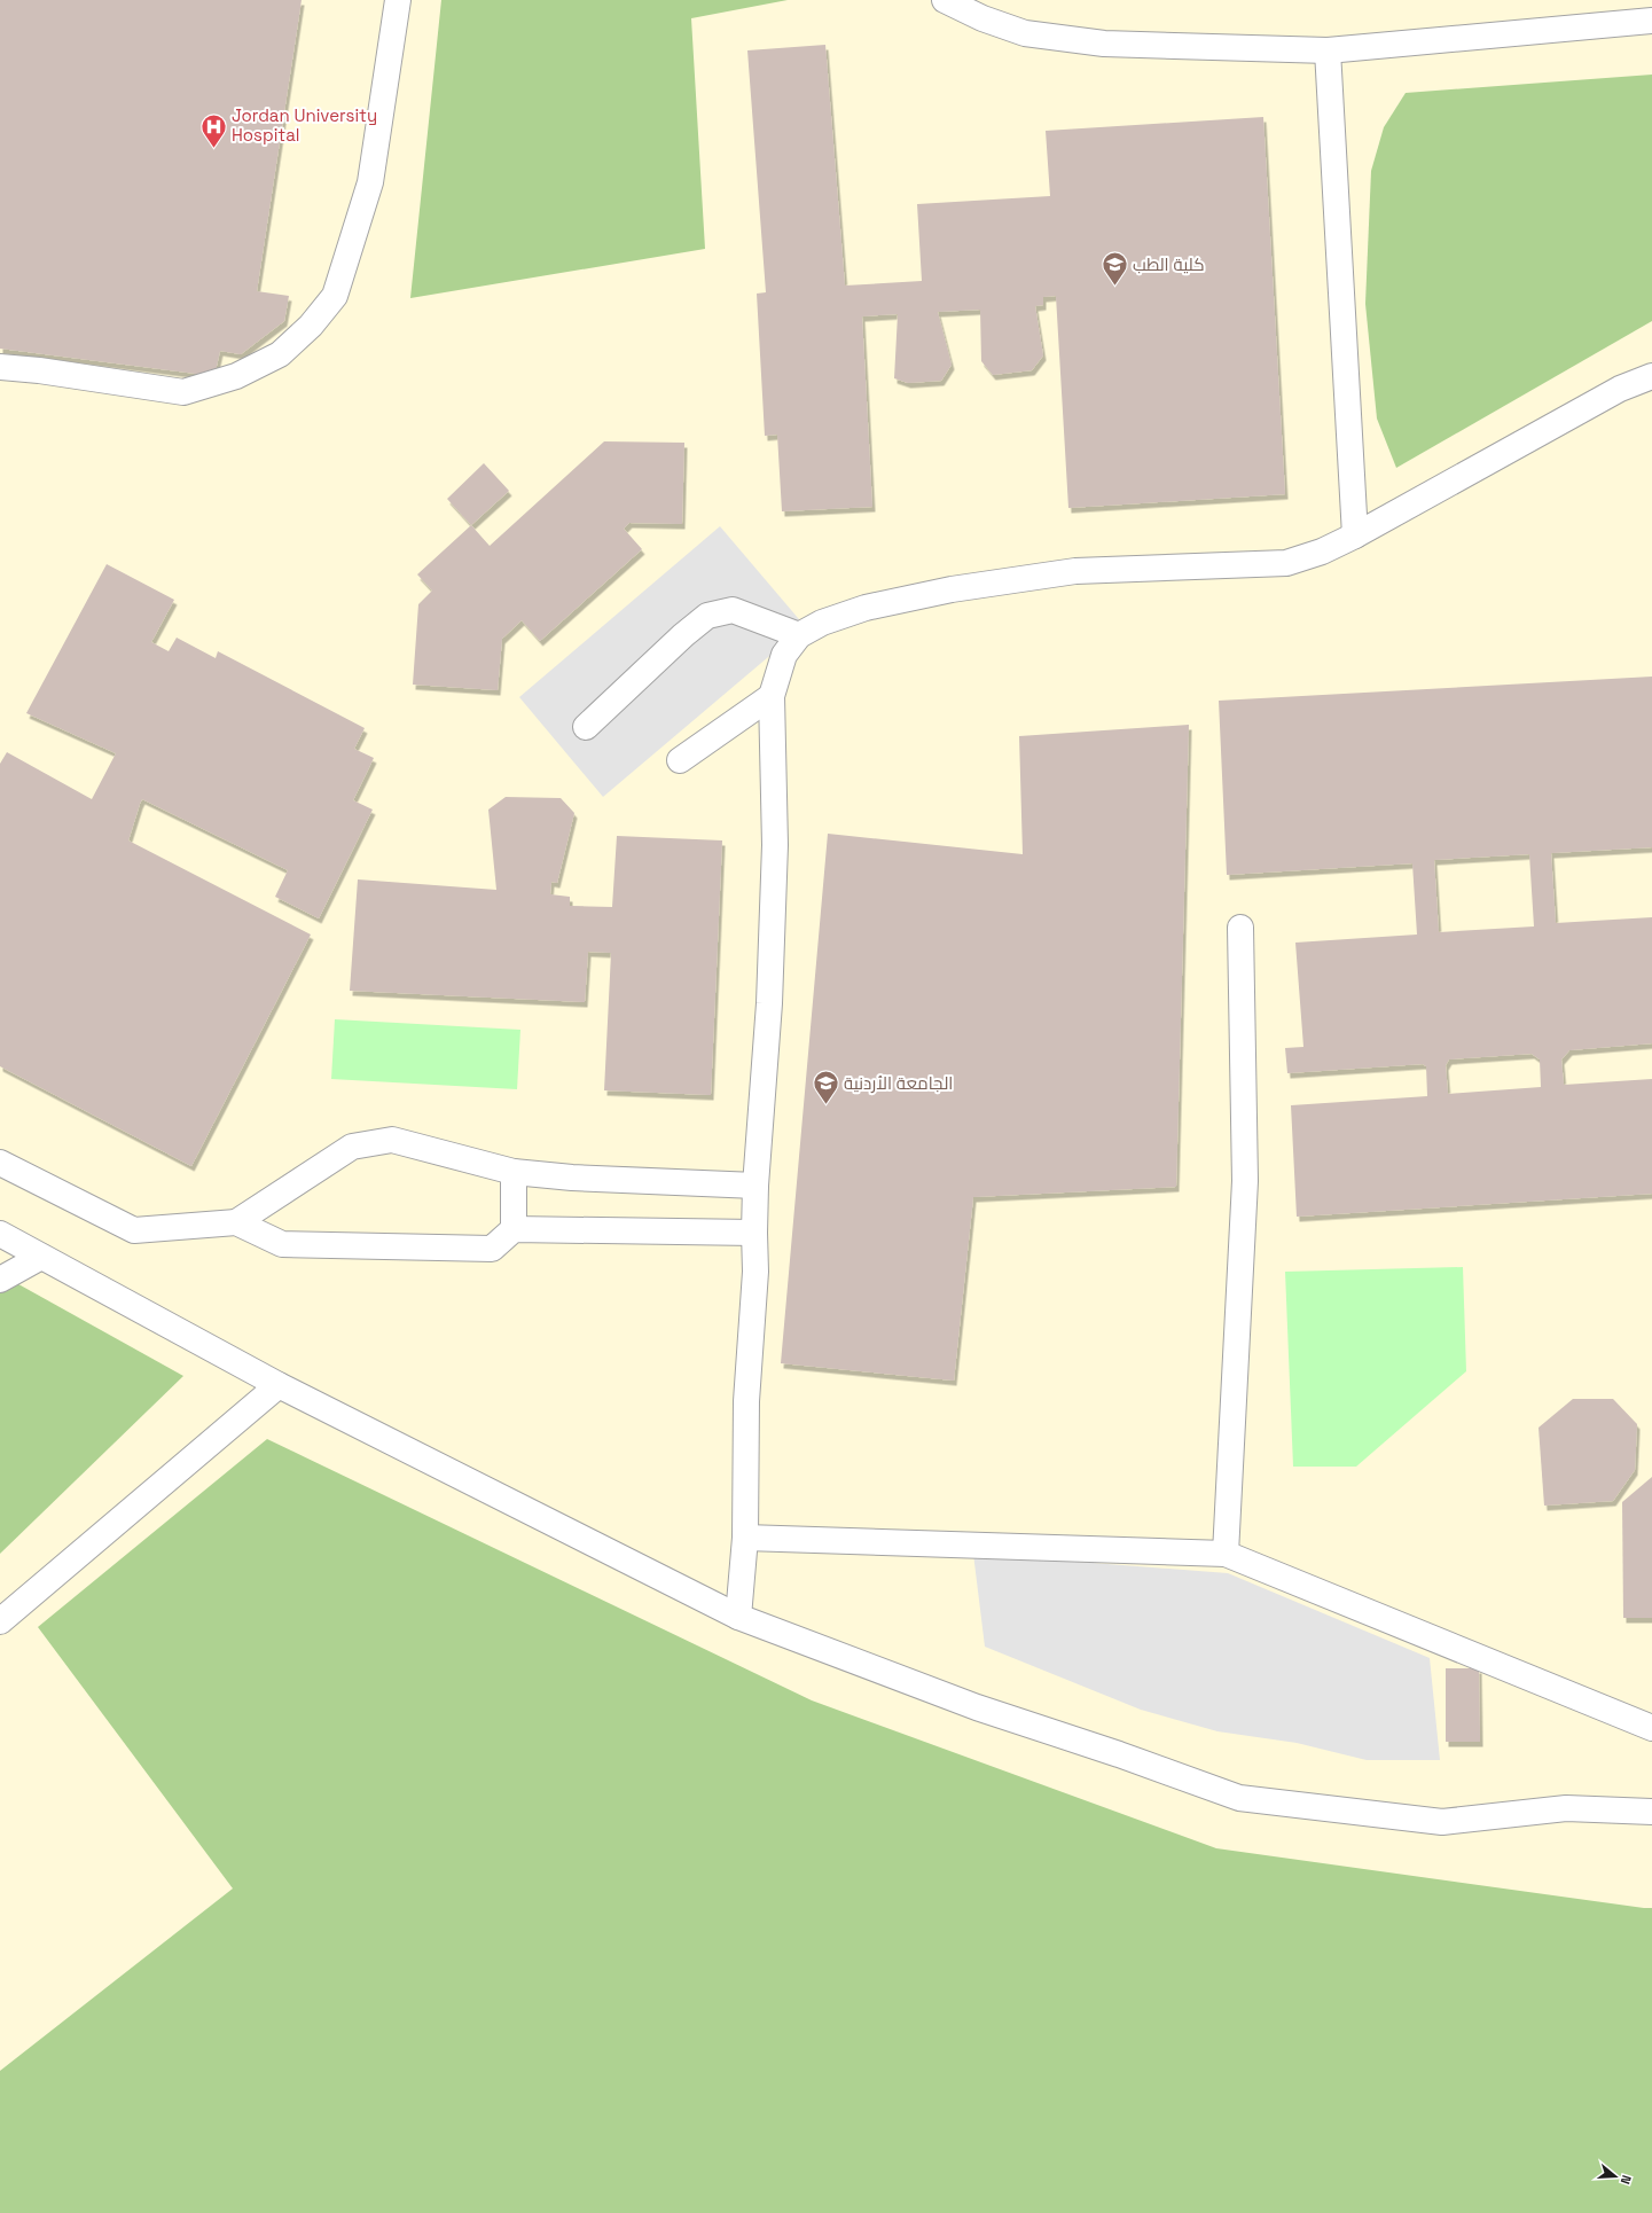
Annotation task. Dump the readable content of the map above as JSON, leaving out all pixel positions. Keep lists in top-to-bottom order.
{
  "places": {
    "hospital": ["Jordan University Hospital"],
    "school or university": ["كلية الطب", "الجامعة الأردنية"]
  },
  "north": "right"
}
